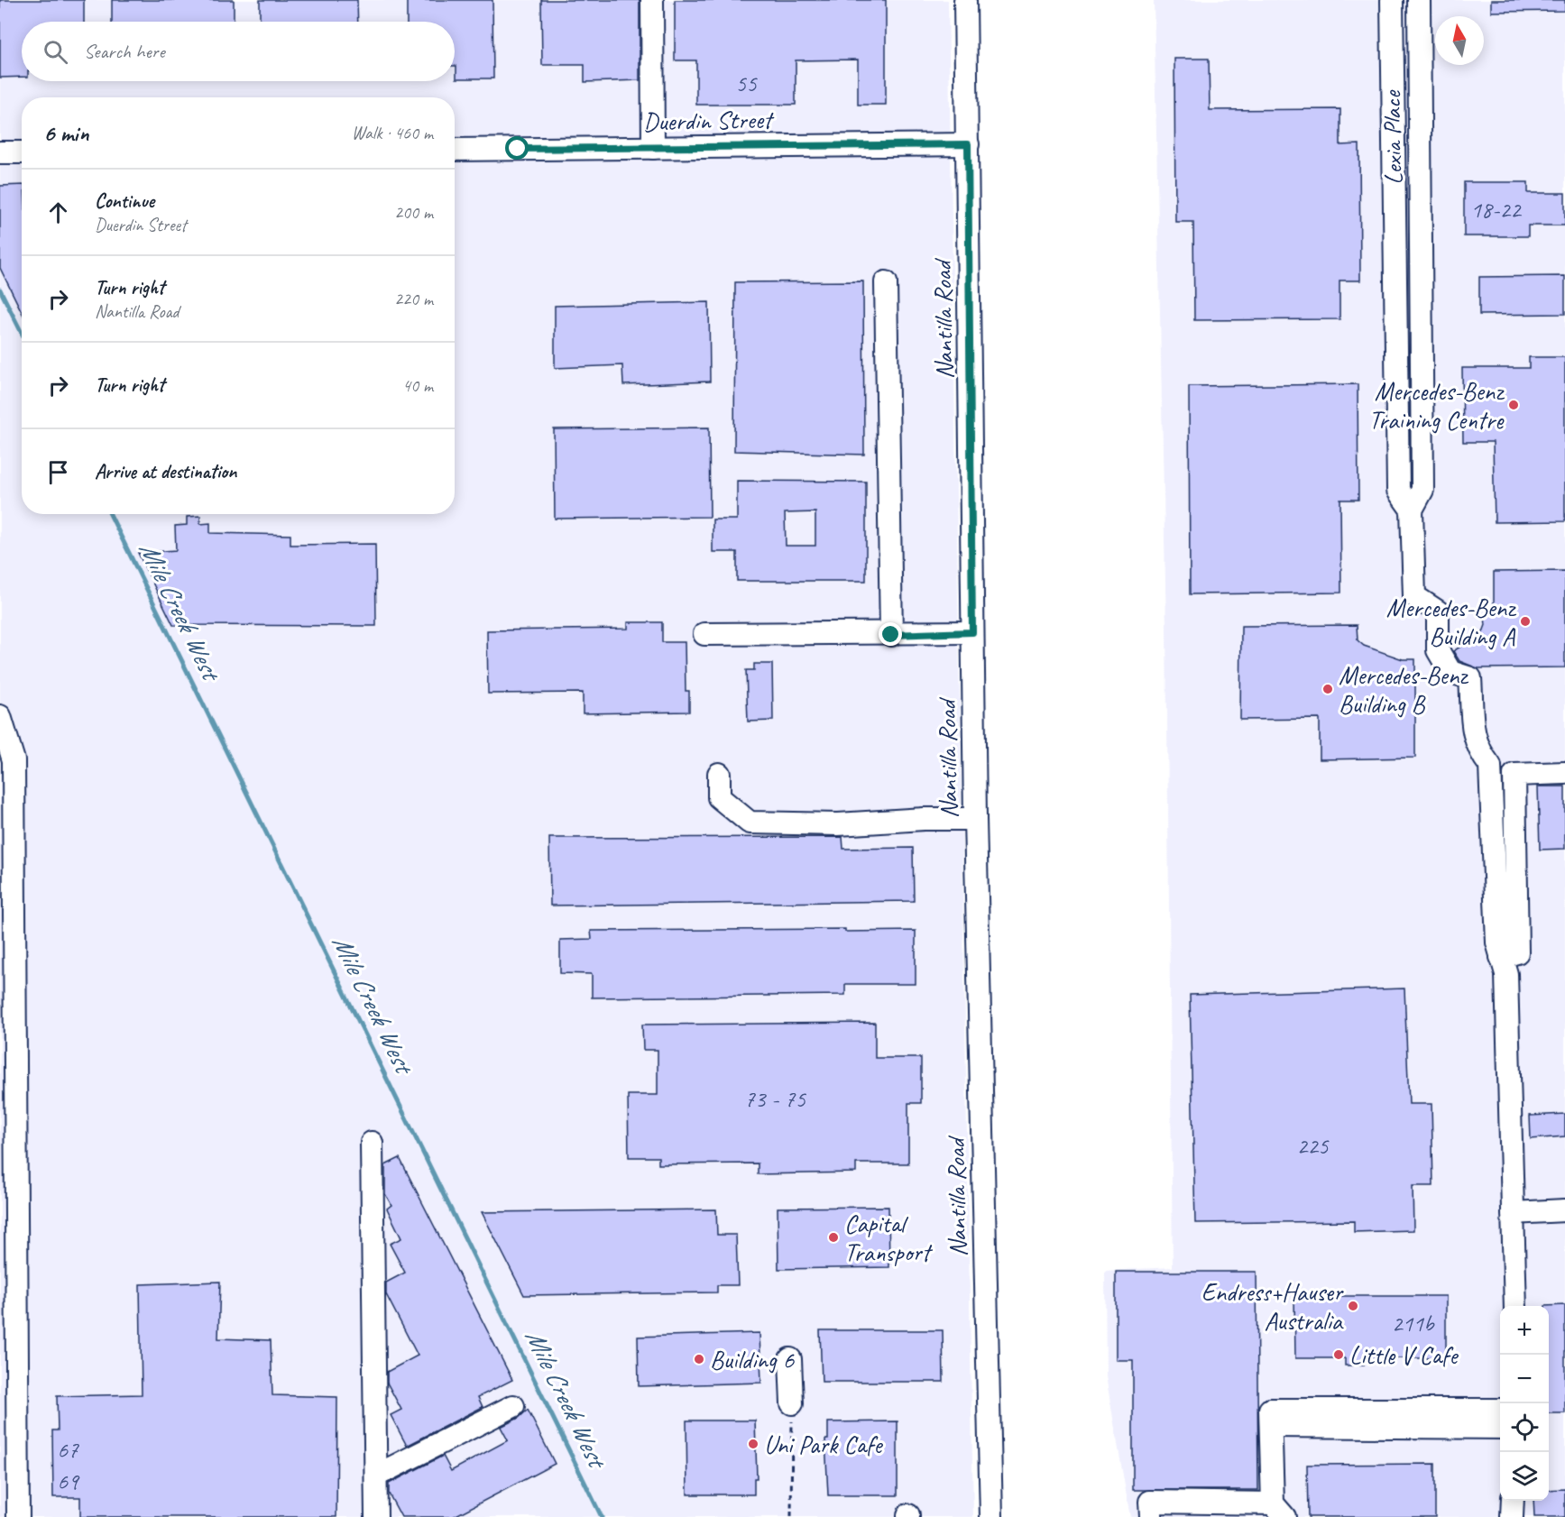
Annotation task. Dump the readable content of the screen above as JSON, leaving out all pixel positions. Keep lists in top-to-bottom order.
{
  "streets": {
    "street": ["Duerdin Street", "Lexia Place", "Nantilla Road"]
  },
  "crossings": [
    ["Duerdin Street", "Nantilla Road"]
  ],
  "water": ["Mile Creek West"],
  "places": [
    "Mercedes-Benz Training Centre",
    "Mercedes-Benz Building A",
    "Mercedes-Benz Building B",
    "Capital Transport",
    "Endress+Hauser Australia",
    "Little V Cafe",
    "Building 6",
    "Uni Park Cafe"
  ],
  "house_numbers": [
    "55",
    "18-22",
    "73 - 75",
    "225",
    "211b",
    "67",
    "69"
  ],
  "north": "top",
  "page": {
    "search": "Search here",
    "heading": ["6 min", "Walk · 460 m"],
    "list": [
      ["Continue", "Duerdin Street", "200 m"],
      ["Turn right", "Nantilla Road", "220 m"],
      ["Turn right", "40 m"],
      "Arrive at destination"
    ],
    "map_buttons": ["+", "−"]
  }
}
